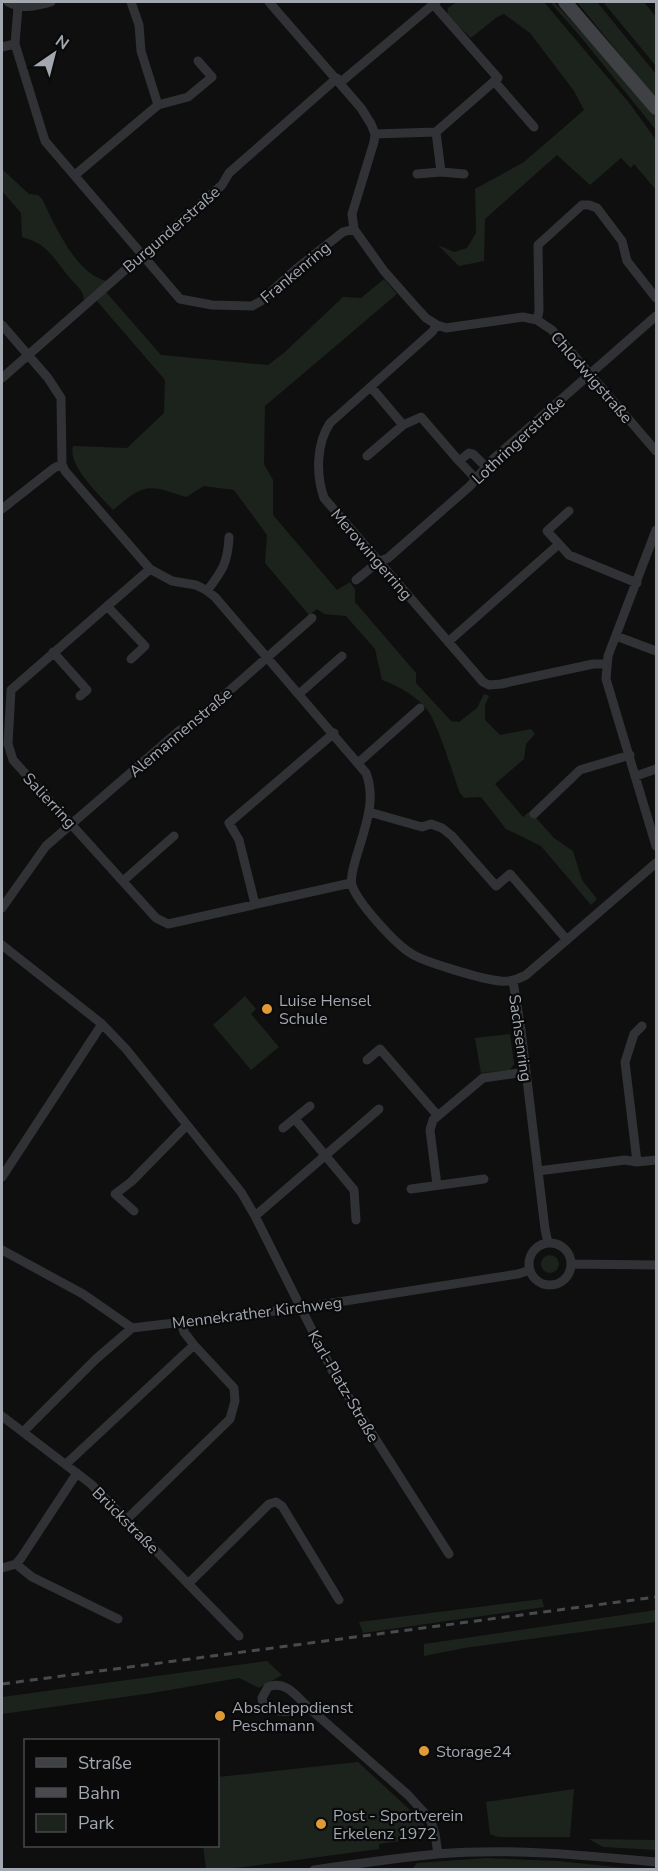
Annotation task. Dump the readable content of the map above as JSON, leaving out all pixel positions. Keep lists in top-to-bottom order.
{
  "streets": {
    "street": [
      "Burgunderstraße",
      "Frankenring",
      "Chlodwigstraße",
      "Lothringerstraße",
      "Merowingerring",
      "Alemannenstraße",
      "Salierring",
      "Sachsenring",
      "Mennekrather Kirchweg",
      "Karl-Platz-Straße",
      "Brückstraße"
    ]
  },
  "crossings": [
    ["Burgunderstraße", "Frankenring"],
    ["Chlodwigstraße", "Lothringerstraße"],
    ["Chlodwigstraße", "Merowingerring"],
    ["Lothringerstraße", "Merowingerring"],
    ["Alemannenstraße", "Salierring"],
    ["Sachsenring", "Mennekrather Kirchweg"],
    ["Mennekrather Kirchweg", "Karl-Platz-Straße"]
  ],
  "places": [
    "Luise Hensel Schule",
    "Abschleppdienst Peschmann",
    "Storage24",
    "Post - Sportverein Erkelenz 1972"
  ],
  "legend": ["Straße", "Bahn", "Park"],
  "north": "top right"
}
